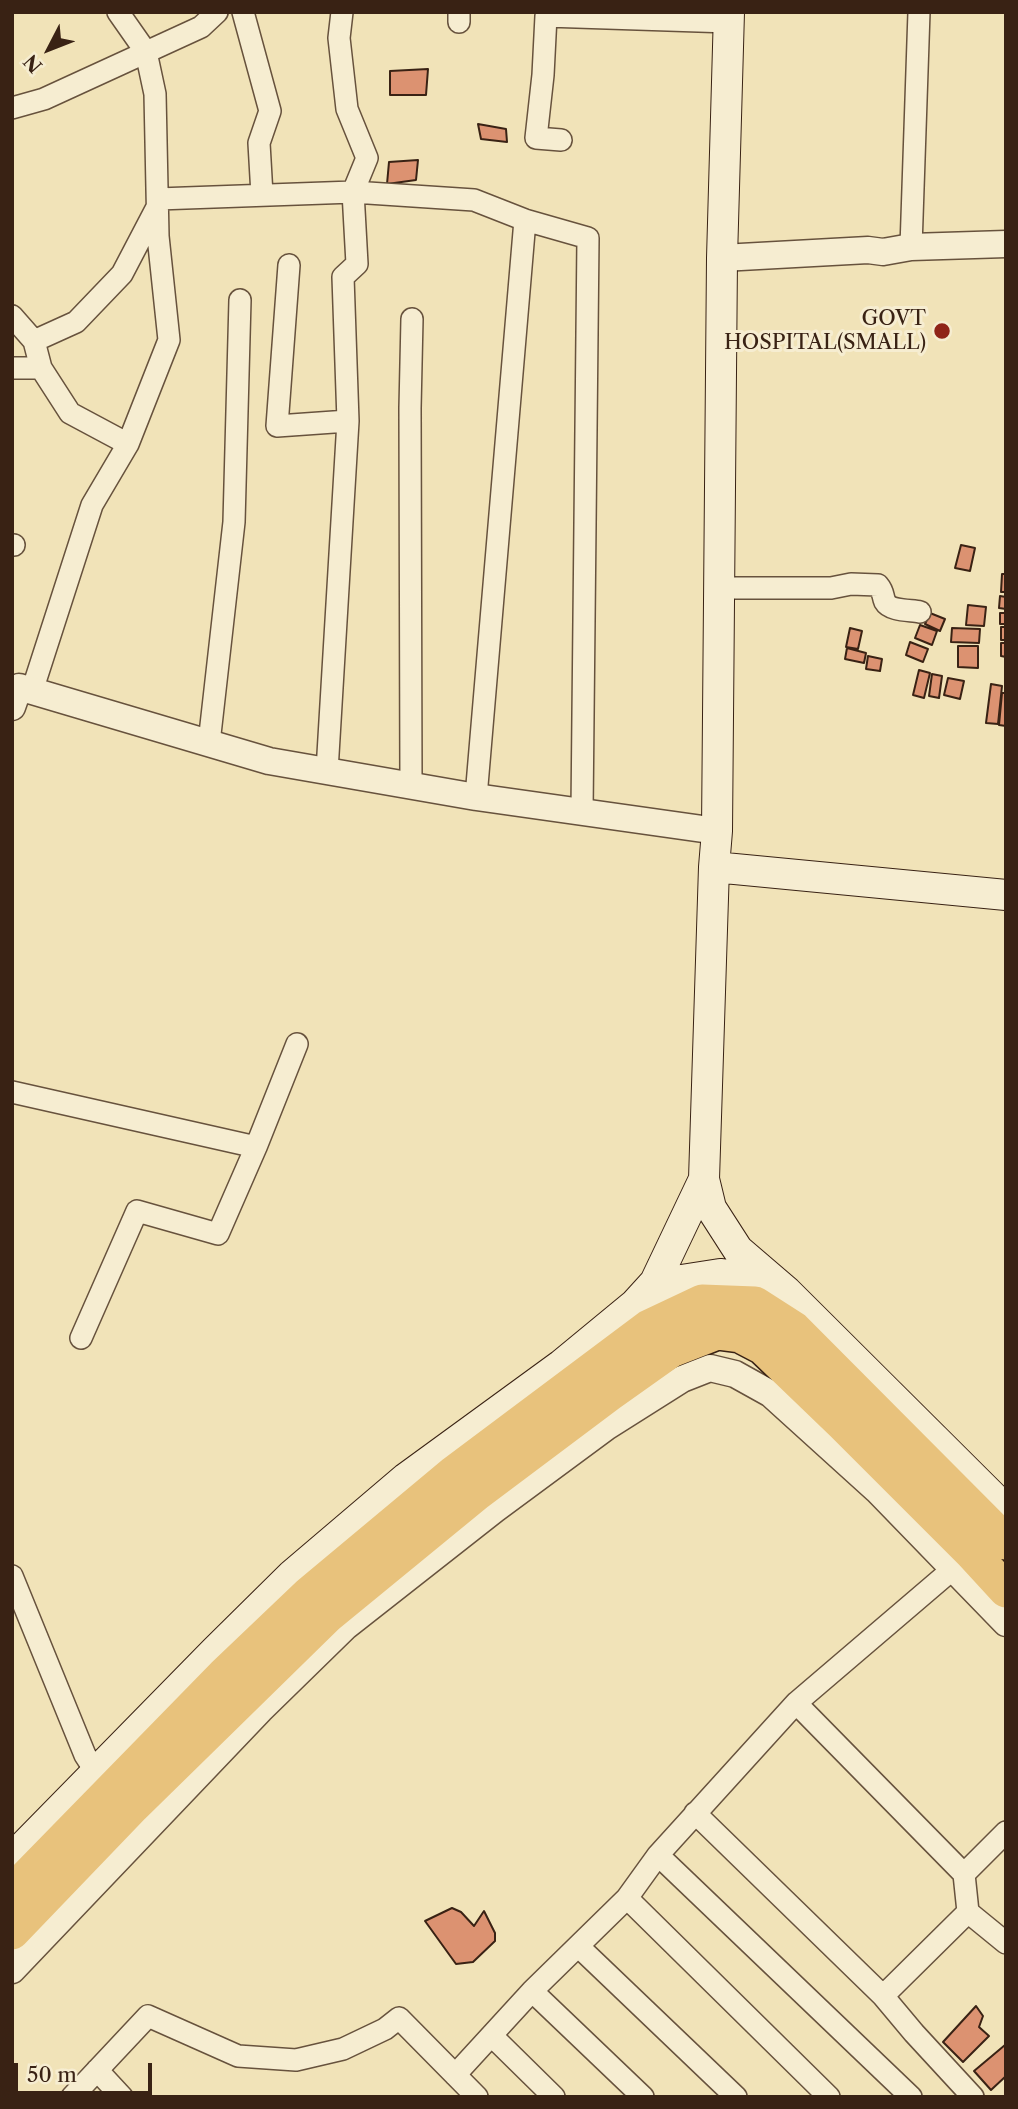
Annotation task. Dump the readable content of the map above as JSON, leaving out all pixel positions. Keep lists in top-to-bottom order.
{
  "places": ["GOVT HOSPITAL(SMALL)"],
  "scale_bar": "50 m",
  "north": "bottom left"
}
